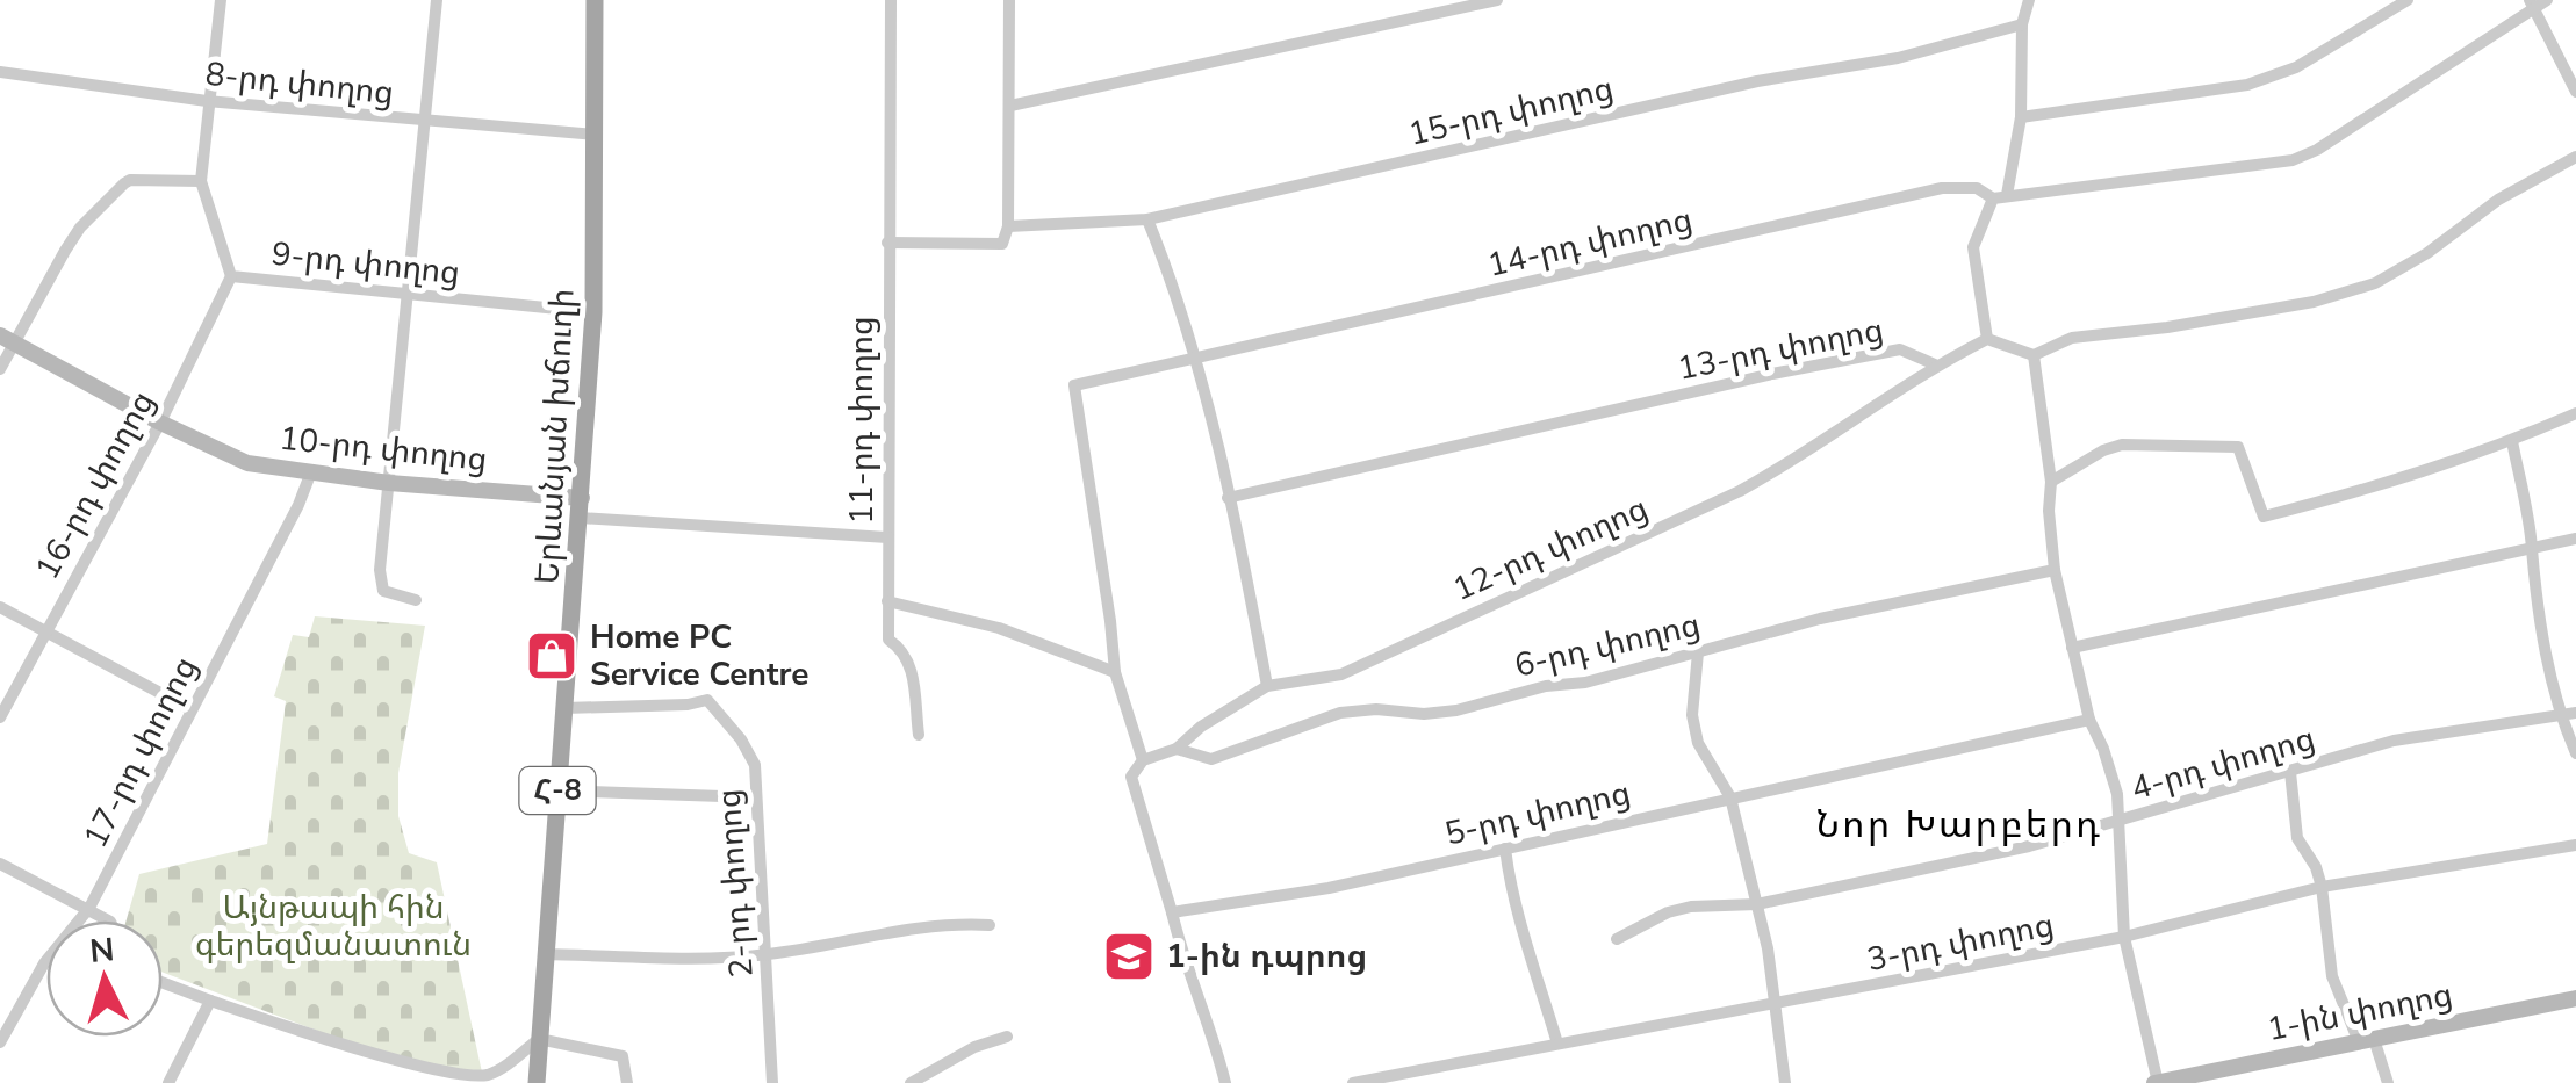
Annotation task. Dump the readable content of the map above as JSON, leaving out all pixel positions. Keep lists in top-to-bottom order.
{
  "streets": {
    "main road": ["Երևանյան խճուղի", "Հ-8"],
    "street": [
      "8-րդ փողոց",
      "15-րդ փողոց",
      "14-րդ փողոց",
      "9-րդ փողոց",
      "13-րդ փողոց",
      "11-րդ փողոց",
      "10-րդ փողոց",
      "16-րդ փողոց",
      "12-րդ փողոց",
      "6-րդ փողոց",
      "17-րդ փողոց",
      "4-րդ փողոց",
      "5-րդ փողոց",
      "2-րդ փողոց",
      "3-րդ փողոց",
      "1-ին փողոց"
    ]
  },
  "crossings": [
    ["8-րդ փողոց", "Երևանյան խճուղի"],
    ["15-րդ փողոց", "11-րդ փողոց"],
    ["9-րդ փողոց", "Երևանյան խճուղի"],
    ["9-րդ փողոց", "16-րդ փողոց"],
    ["13-րդ փողոց", "12-րդ փողոց"],
    ["Երևանյան խճուղի", "10-րդ փողոց"],
    ["Երևանյան խճուղի", "2-րդ փողոց"],
    ["10-րդ փողոց", "16-րդ փողոց"],
    ["10-րդ փողոց", "17-րդ փողոց"],
    ["12-րդ փողոց", "6-րդ փողոց"]
  ],
  "districts": ["Նոր Խարբերդ"],
  "parks": ["Այնթապի հին գերեզմանատուն"],
  "places": {
    "shop": ["Home PC Service Centre"],
    "school or university": ["1-ին դպրոց"]
  },
  "north": "top"
}
